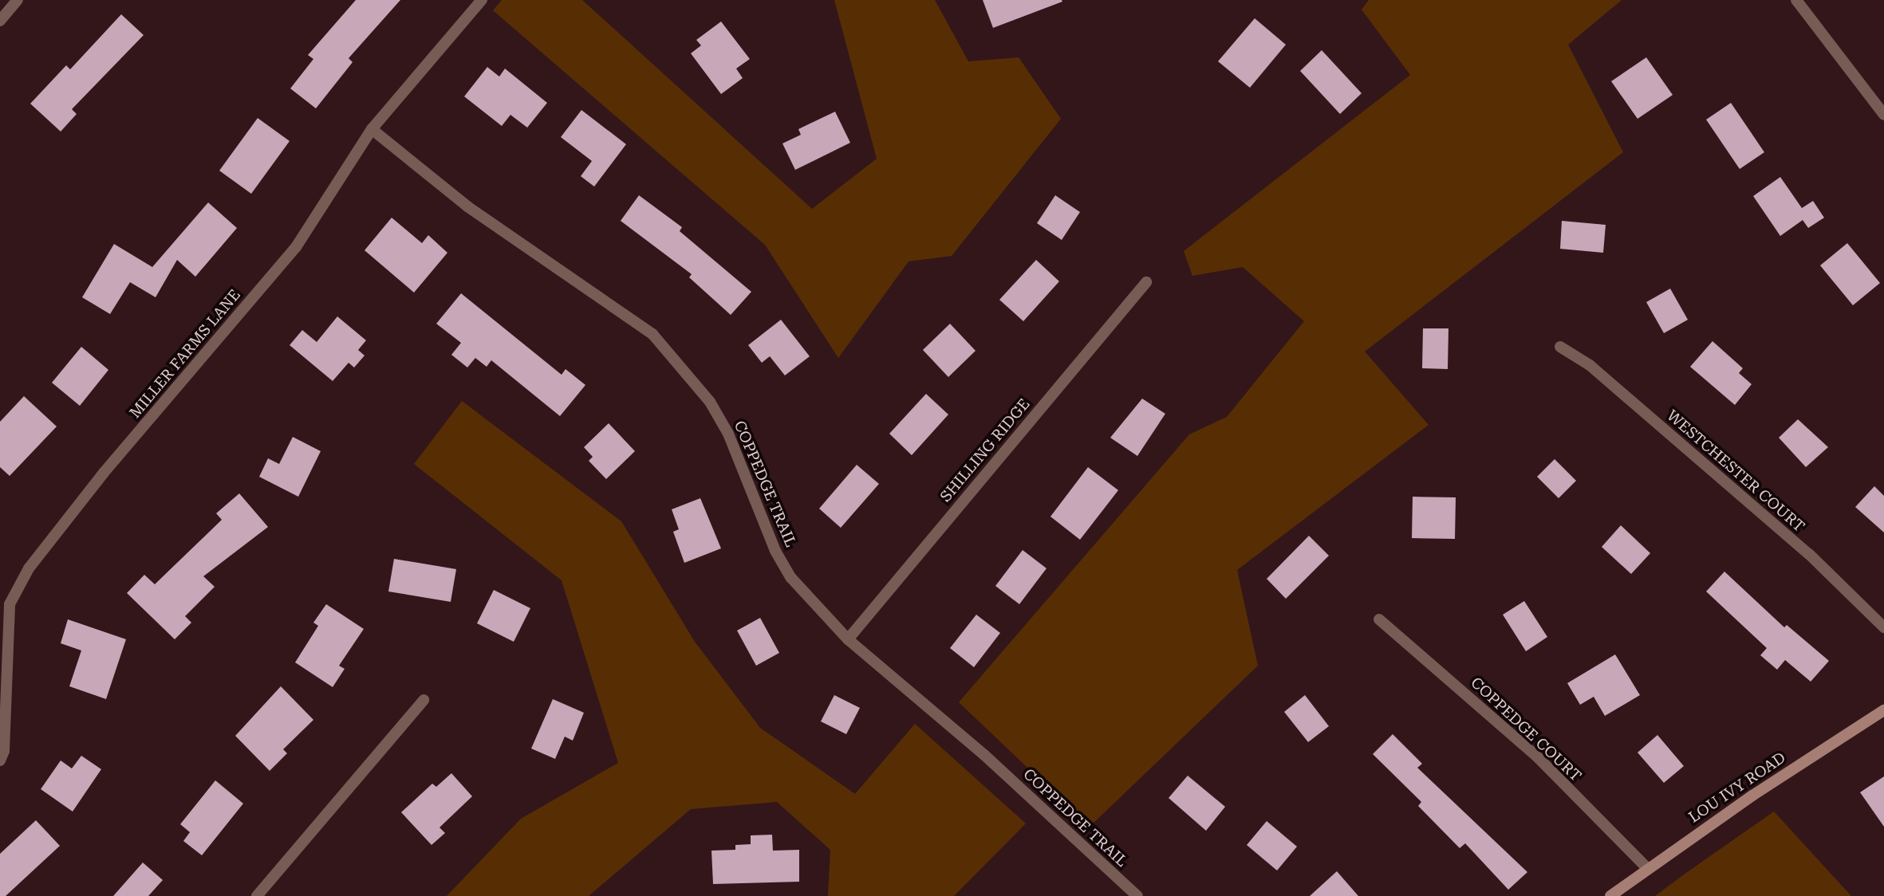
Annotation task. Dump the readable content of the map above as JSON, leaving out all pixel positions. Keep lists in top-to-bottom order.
{
  "streets": {
    "street": [
      "MILLER FARMS LANE",
      "SHILLING RIDGE",
      "WESTCHESTER COURT",
      "COPPEDGE TRAIL",
      "COPPEDGE COURT",
      "LOU IVY ROAD"
    ]
  },
  "crossings": [
    ["MILLER FARMS LANE", "COPPEDGE TRAIL"],
    ["SHILLING RIDGE", "COPPEDGE TRAIL"],
    ["COPPEDGE COURT", "LOU IVY ROAD"]
  ]
}
